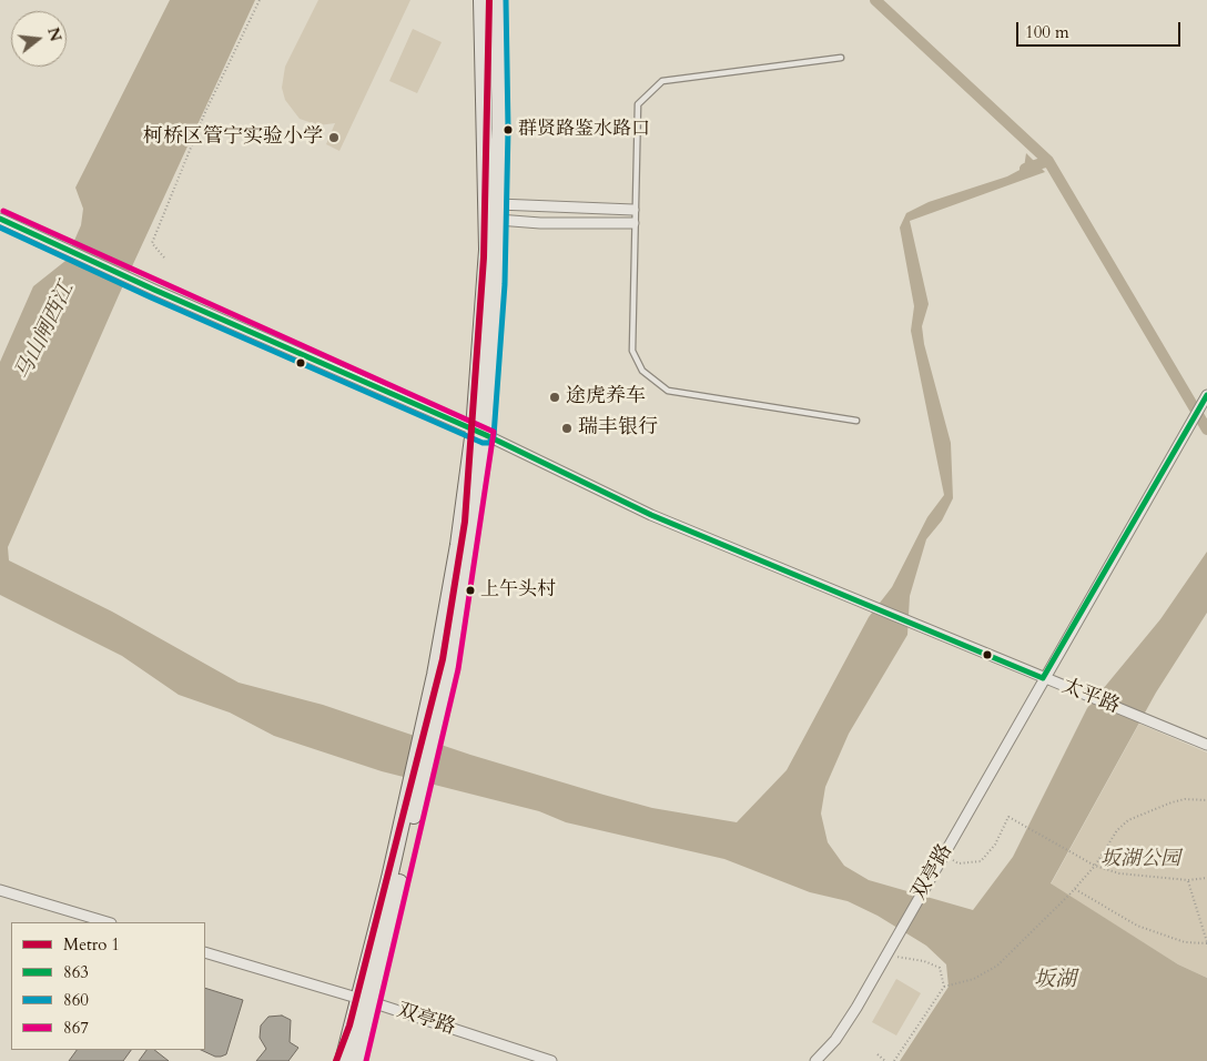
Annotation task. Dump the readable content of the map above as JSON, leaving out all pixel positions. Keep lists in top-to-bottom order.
{
  "streets": {
    "street": ["太平路", "双亭路"]
  },
  "crossings": [
    ["太平路", "双亭路"]
  ],
  "water": ["马山闸西江", "坂湖"],
  "parks": ["坂湖公园"],
  "places": [
    "群贤路鉴水路口",
    "柯桥区管宁实验小学",
    "途虎养车",
    "瑞丰银行",
    "上午头村"
  ],
  "lines": [
    "metro line 1",
    "transit line 860",
    "transit line 867",
    "transit line 863"
  ],
  "legend": [
    "Metro 1",
    "863",
    "860",
    "867"
  ],
  "scale_bar": "100 m",
  "north": "right"
}
